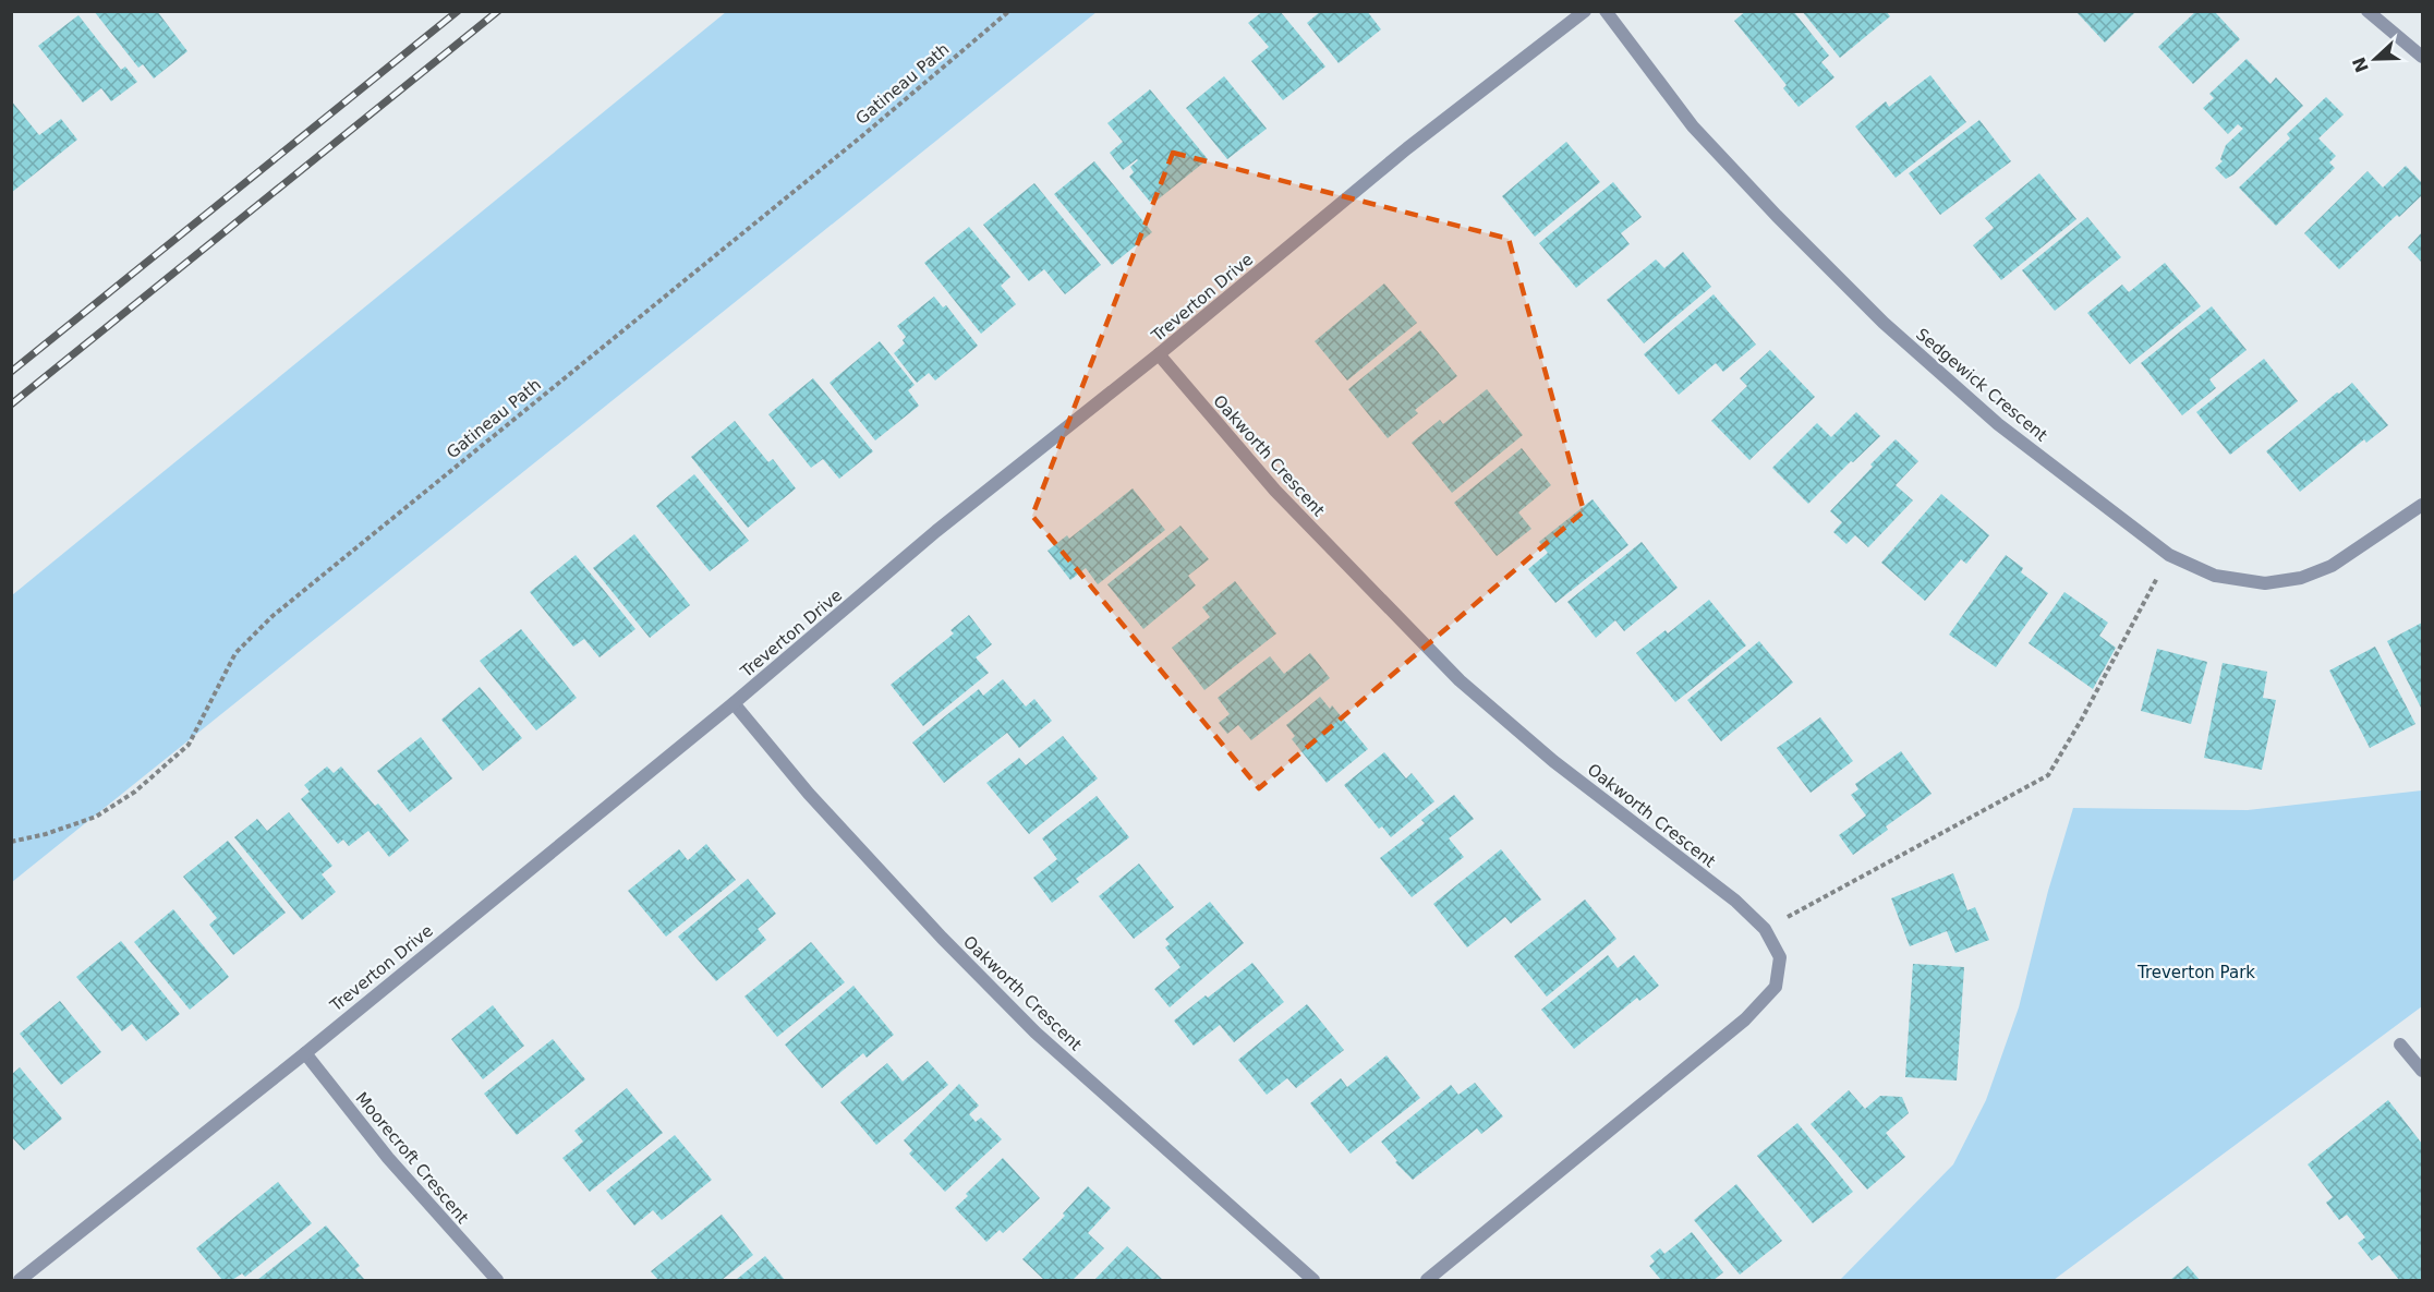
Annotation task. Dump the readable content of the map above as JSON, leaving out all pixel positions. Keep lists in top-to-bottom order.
{
  "streets": {
    "street": [
      "Treverton Drive",
      "Sedgewick Crescent",
      "Oakworth Crescent",
      "Moorecroft Crescent"
    ],
    "path": ["Gatineau Path"]
  },
  "crossings": [
    ["Treverton Drive", "Oakworth Crescent"],
    ["Treverton Drive", "Moorecroft Crescent"]
  ],
  "parks": ["Treverton Park"],
  "north": "left"
}
